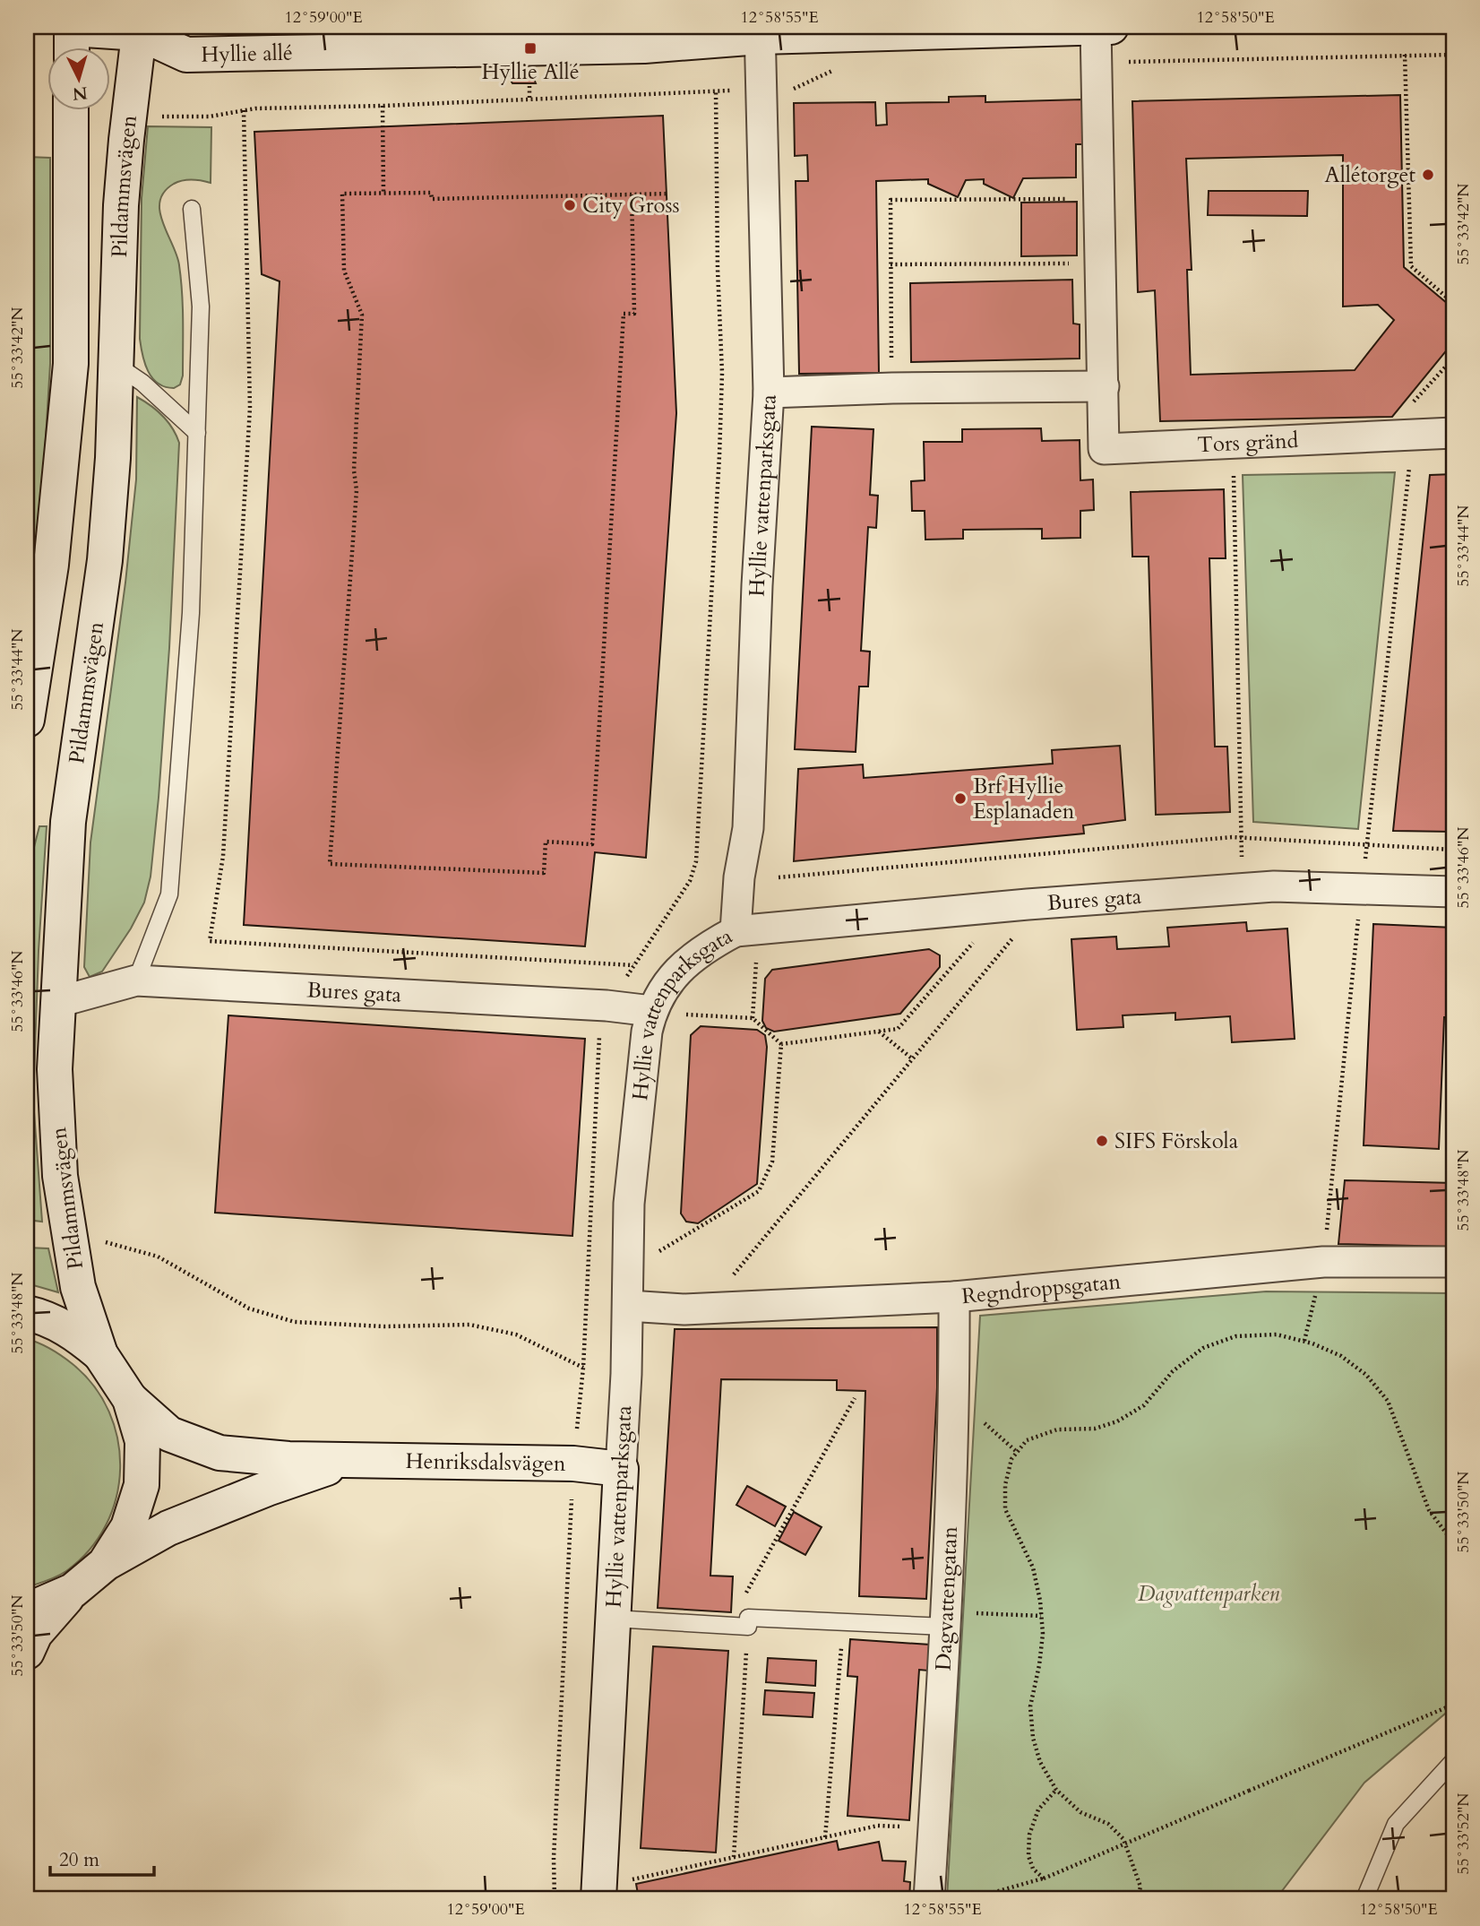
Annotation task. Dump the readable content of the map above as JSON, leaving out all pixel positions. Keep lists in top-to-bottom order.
{
  "streets": {
    "main road": [
      "Hyllie allé",
      "Pildammsvägen",
      "Hyllie vattenparksgata",
      "Henriksdalsvägen"
    ],
    "street": [
      "Tors gränd",
      "Bures gata",
      "Regndroppsgatan",
      "Dagvattengatan"
    ]
  },
  "crossings": [
    ["Hyllie allé", "Pildammsvägen"],
    ["Hyllie allé", "Tors gränd"],
    ["Hyllie allé", "Hyllie vattenparksgata"],
    ["Pildammsvägen", "Bures gata"],
    ["Pildammsvägen", "Henriksdalsvägen"],
    ["Hyllie vattenparksgata", "Bures gata"],
    ["Hyllie vattenparksgata", "Regndroppsgatan"],
    ["Hyllie vattenparksgata", "Henriksdalsvägen"],
    ["Regndroppsgatan", "Dagvattengatan"]
  ],
  "parks": ["Dagvattenparken"],
  "places": {
    "transit": ["Hyllie Allé"],
    "other": [
      "Allétorget",
      "City Gross",
      "Brf Hyllie Esplanaden",
      "SIFS Förskola"
    ]
  },
  "scale_bar": "20 m",
  "north": "bottom",
  "coordinates": [
    "12°59'00\"E",
    "12°58'55\"E",
    "12°58'50\"E",
    "55°33'42\"N",
    "55°33'44\"N",
    "55°33'46\"N",
    "55°33'48\"N",
    "55°33'50\"N",
    "55°33'52\"N"
  ]
}
